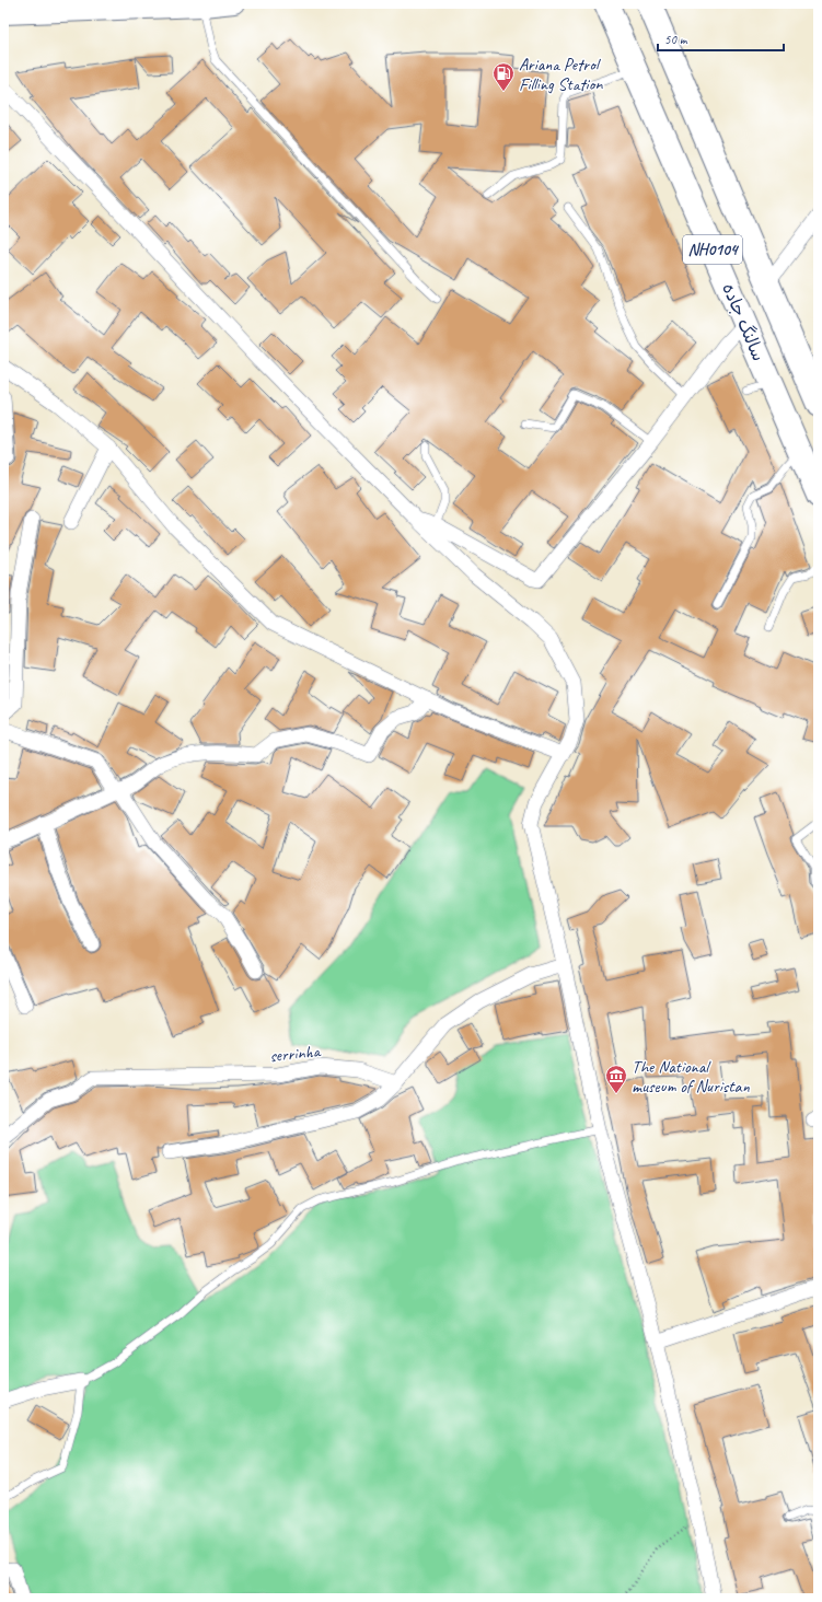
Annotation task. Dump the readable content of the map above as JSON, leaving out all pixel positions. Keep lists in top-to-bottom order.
{
  "streets": {
    "highway": ["NH0104", "سالنگ جاده"],
    "street": ["serrinha"]
  },
  "places": {
    "fuel station": ["Ariana Petrol Filling Station"],
    "museum": ["The National museum of Nuristan"]
  },
  "scale_bar": "50 m"
}
